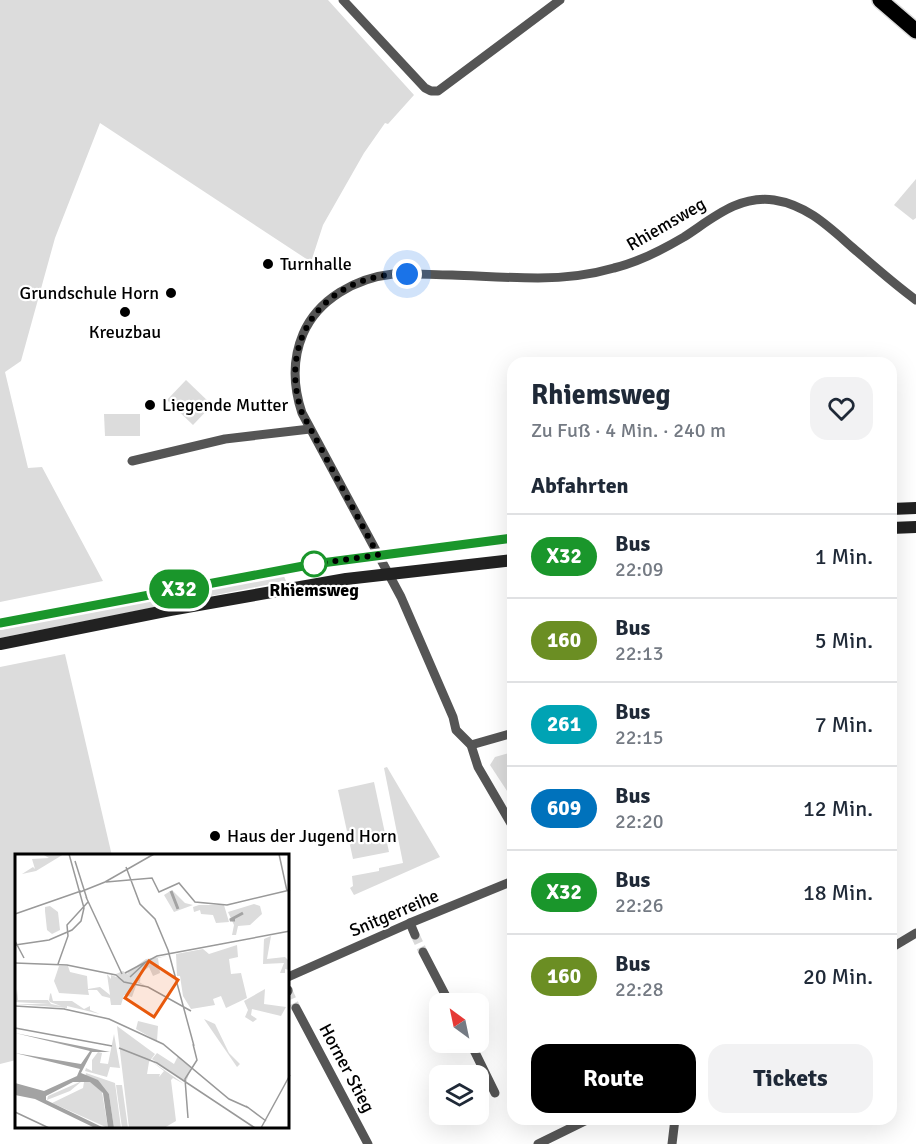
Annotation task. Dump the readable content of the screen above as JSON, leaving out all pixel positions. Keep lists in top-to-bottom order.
{
  "streets": {
    "street": ["Rhiemsweg", "Snitgerreihe", "Horner Stieg"]
  },
  "places": [
    "Turnhalle",
    "Grundschule Horn",
    "Kreuzbau",
    "Liegende Mutter",
    "Rhiemsweg",
    "Haus der Jugend Horn"
  ],
  "lines": ["bus line X32"],
  "north": "top left",
  "page": {
    "on_map": "X32",
    "heading": [
      ["Rhiemsweg", "Zu Fuß · 4 Min. · 240 m"],
      "Abfahrten"
    ],
    "list": [
      {
        "mark": "X32",
        "name": "Bus",
        "note": "22:09",
        "value": "1 Min."
      },
      {
        "mark": "160",
        "name": "Bus",
        "note": "22:13",
        "value": "5 Min."
      },
      {
        "mark": "261",
        "name": "Bus",
        "note": "22:15",
        "value": "7 Min."
      },
      {
        "mark": "609",
        "name": "Bus",
        "note": "22:20",
        "value": "12 Min."
      },
      {
        "mark": "X32",
        "name": "Bus",
        "note": "22:26",
        "value": "18 Min."
      },
      {
        "mark": "160",
        "name": "Bus",
        "note": "22:28",
        "value": "20 Min."
      }
    ],
    "buttons": ["Route", "Tickets"]
  }
}
